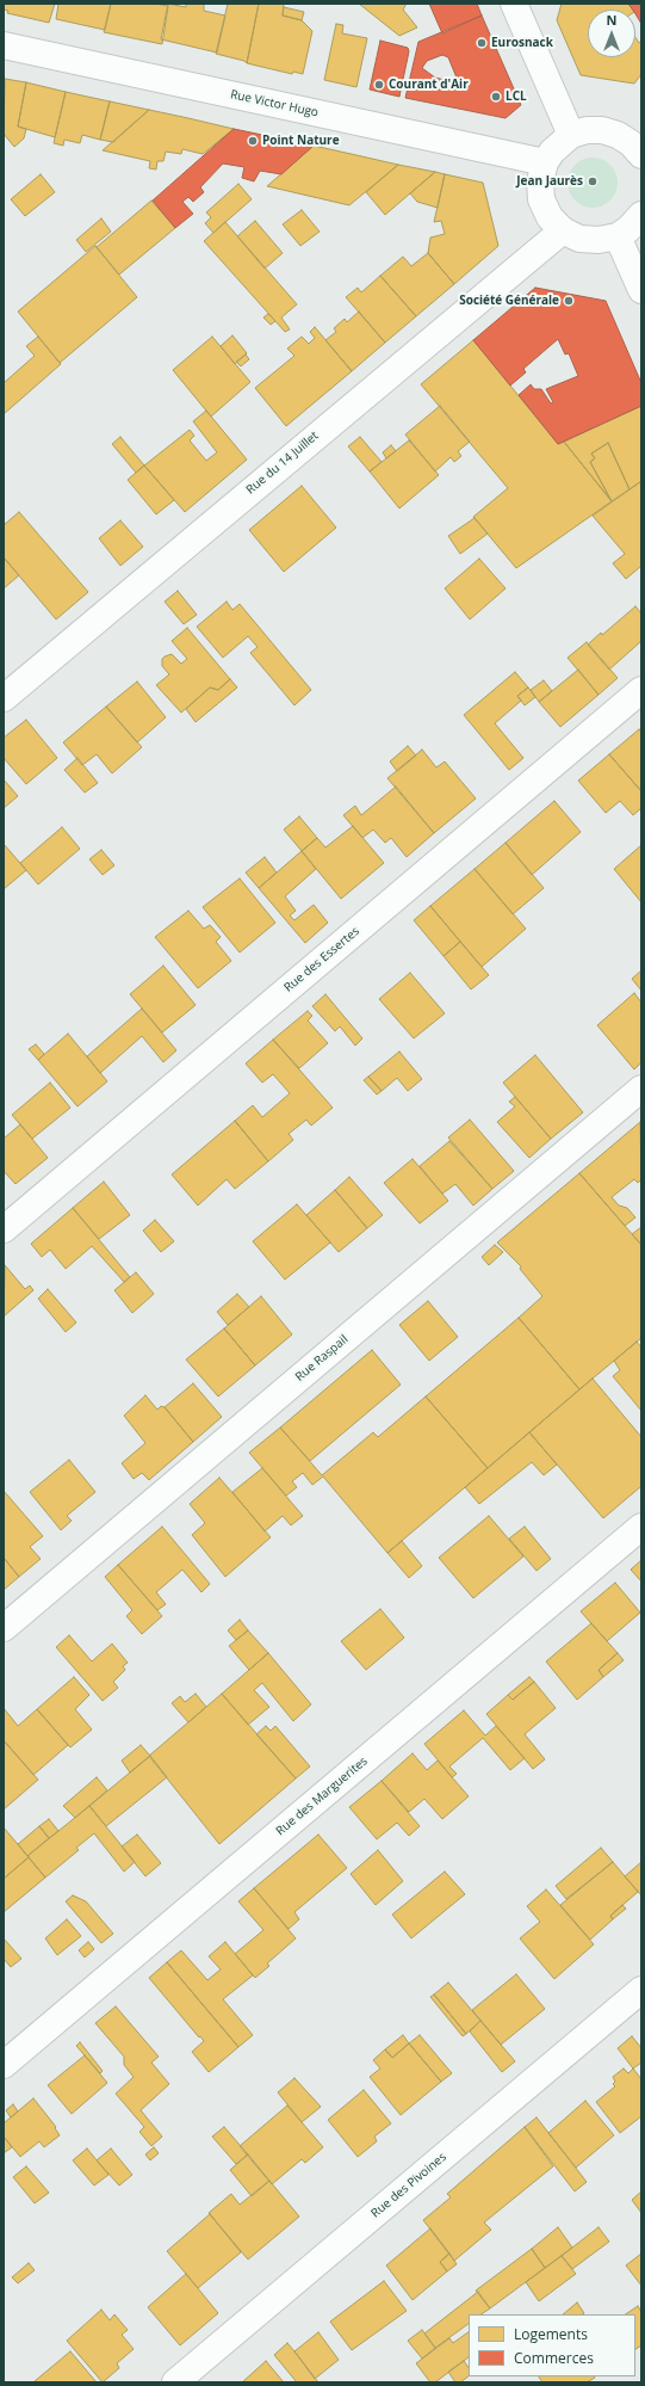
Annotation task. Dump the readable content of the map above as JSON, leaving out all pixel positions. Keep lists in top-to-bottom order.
{
  "streets": {
    "street": [
      "Rue Victor Hugo",
      "Rue du 14 Juillet",
      "Rue des Essertes",
      "Rue Raspail",
      "Rue des Marguerites",
      "Rue des Pivoines"
    ]
  },
  "places": [
    "Eurosnack",
    "Courant d'Air",
    "LCL",
    "Point Nature",
    "Jean Jaurès",
    "Société Générale"
  ],
  "legend": ["Logements", "Commerces"],
  "north": "top"
}
